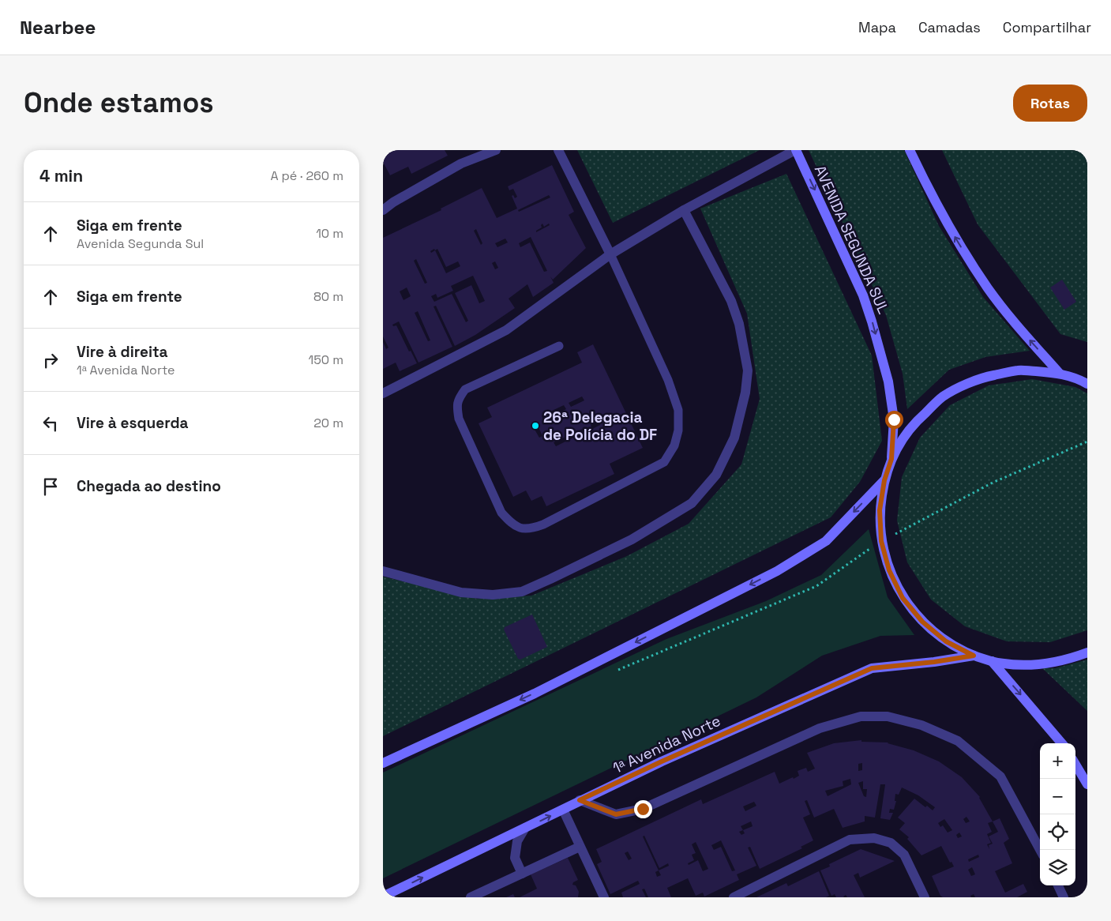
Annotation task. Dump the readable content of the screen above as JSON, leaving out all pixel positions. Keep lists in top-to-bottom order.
{
  "streets": {
    "main road": ["AVENIDA SEGUNDA SUL", "1ᵃ Avenida Norte"]
  },
  "one_way": ["AVENIDA SEGUNDA SUL"],
  "places": ["26ª Delegacia de Polícia do DF"],
  "page": {
    "header": "Nearbee",
    "nav": ["Mapa", "Camadas", "Compartilhar"],
    "buttons": "Rotas",
    "title": "Onde estamos",
    "heading": ["4 min", "A pé · 260 m"],
    "list": [
      ["Siga em frente", "Avenida Segunda Sul", "10 m"],
      ["Siga em frente", "80 m"],
      ["Vire à direita", "1ᵃ Avenida Norte", "150 m"],
      ["Vire à esquerda", "20 m"],
      "Chegada ao destino"
    ],
    "map_buttons": ["+", "−"]
  }
}
